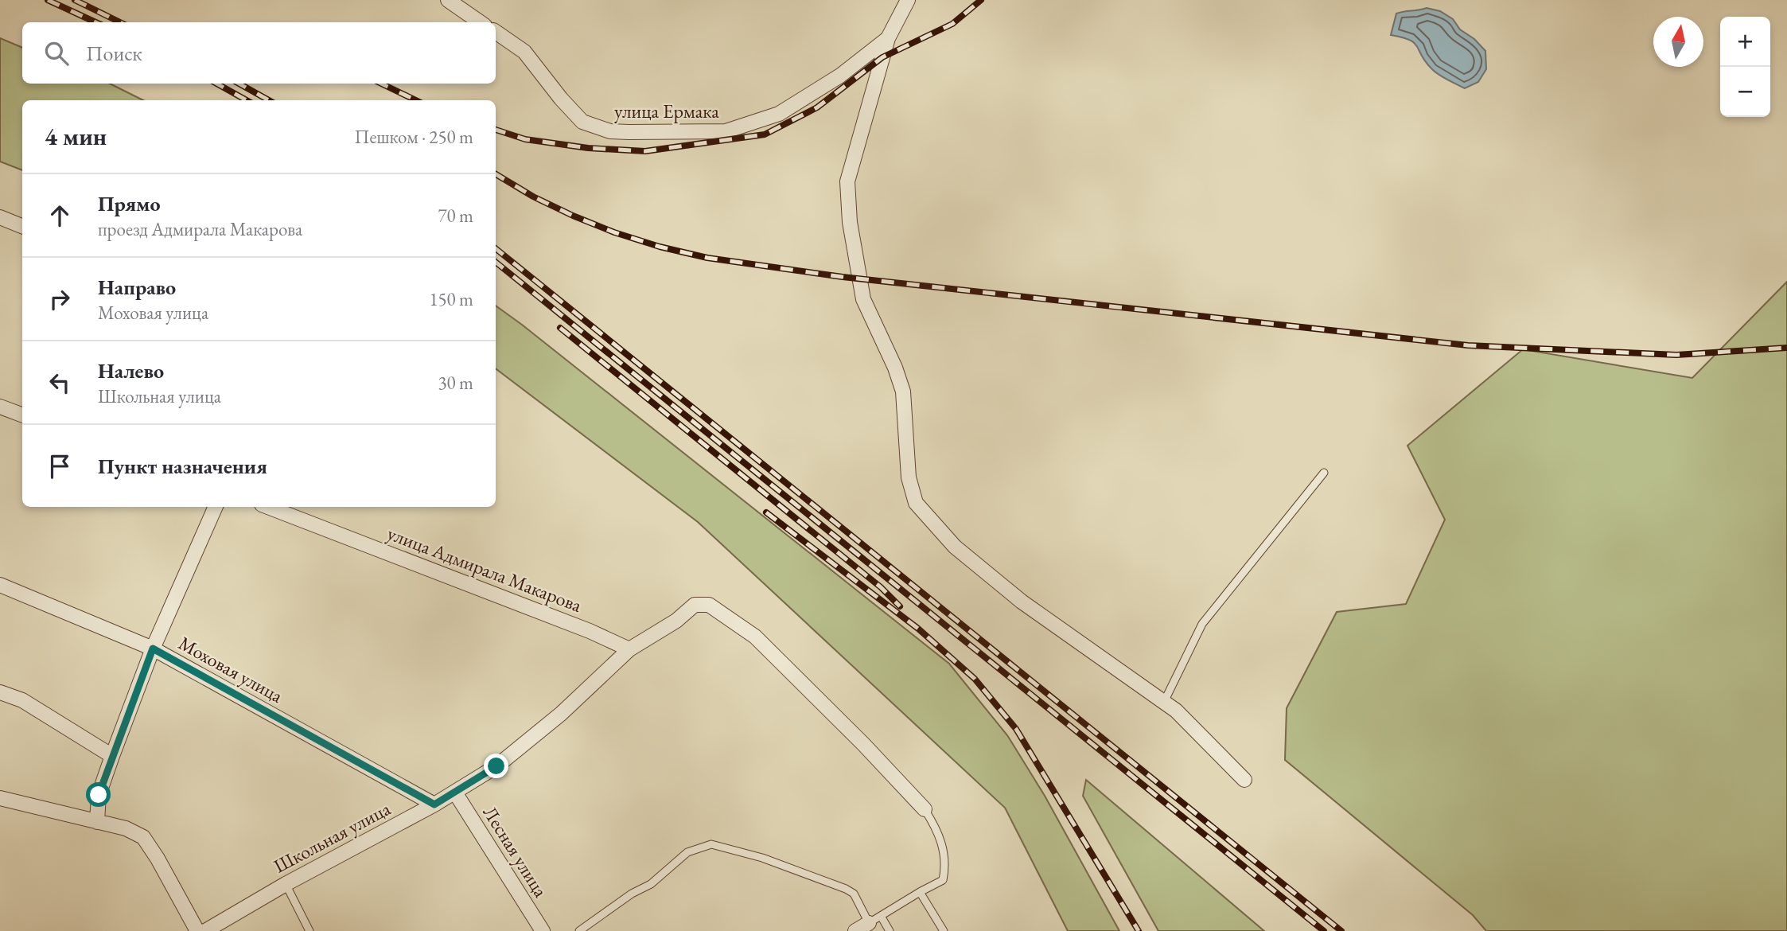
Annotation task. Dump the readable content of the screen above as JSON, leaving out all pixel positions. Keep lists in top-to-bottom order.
{
  "streets": {
    "street": [
      "улица Ермака",
      "улица Адмирала Макарова",
      "Моховая улица",
      "Школьная улица",
      "Лесная улица"
    ]
  },
  "crossings": [
    ["улица Адмирала Макарова", "Школьная улица"],
    ["Моховая улица", "Школьная улица"],
    ["Школьная улица", "Лесная улица"]
  ],
  "north": "top",
  "page": {
    "map_buttons": ["+", "−"],
    "search": "Поиск",
    "heading": ["4 мин", "Пешком · 250 m"],
    "list": [
      ["Прямо", "проезд Адмирала Макарова", "70 m"],
      ["Направо", "Моховая улица", "150 m"],
      ["Налево", "Школьная улица", "30 m"],
      "Пункт назначения"
    ]
  }
}
